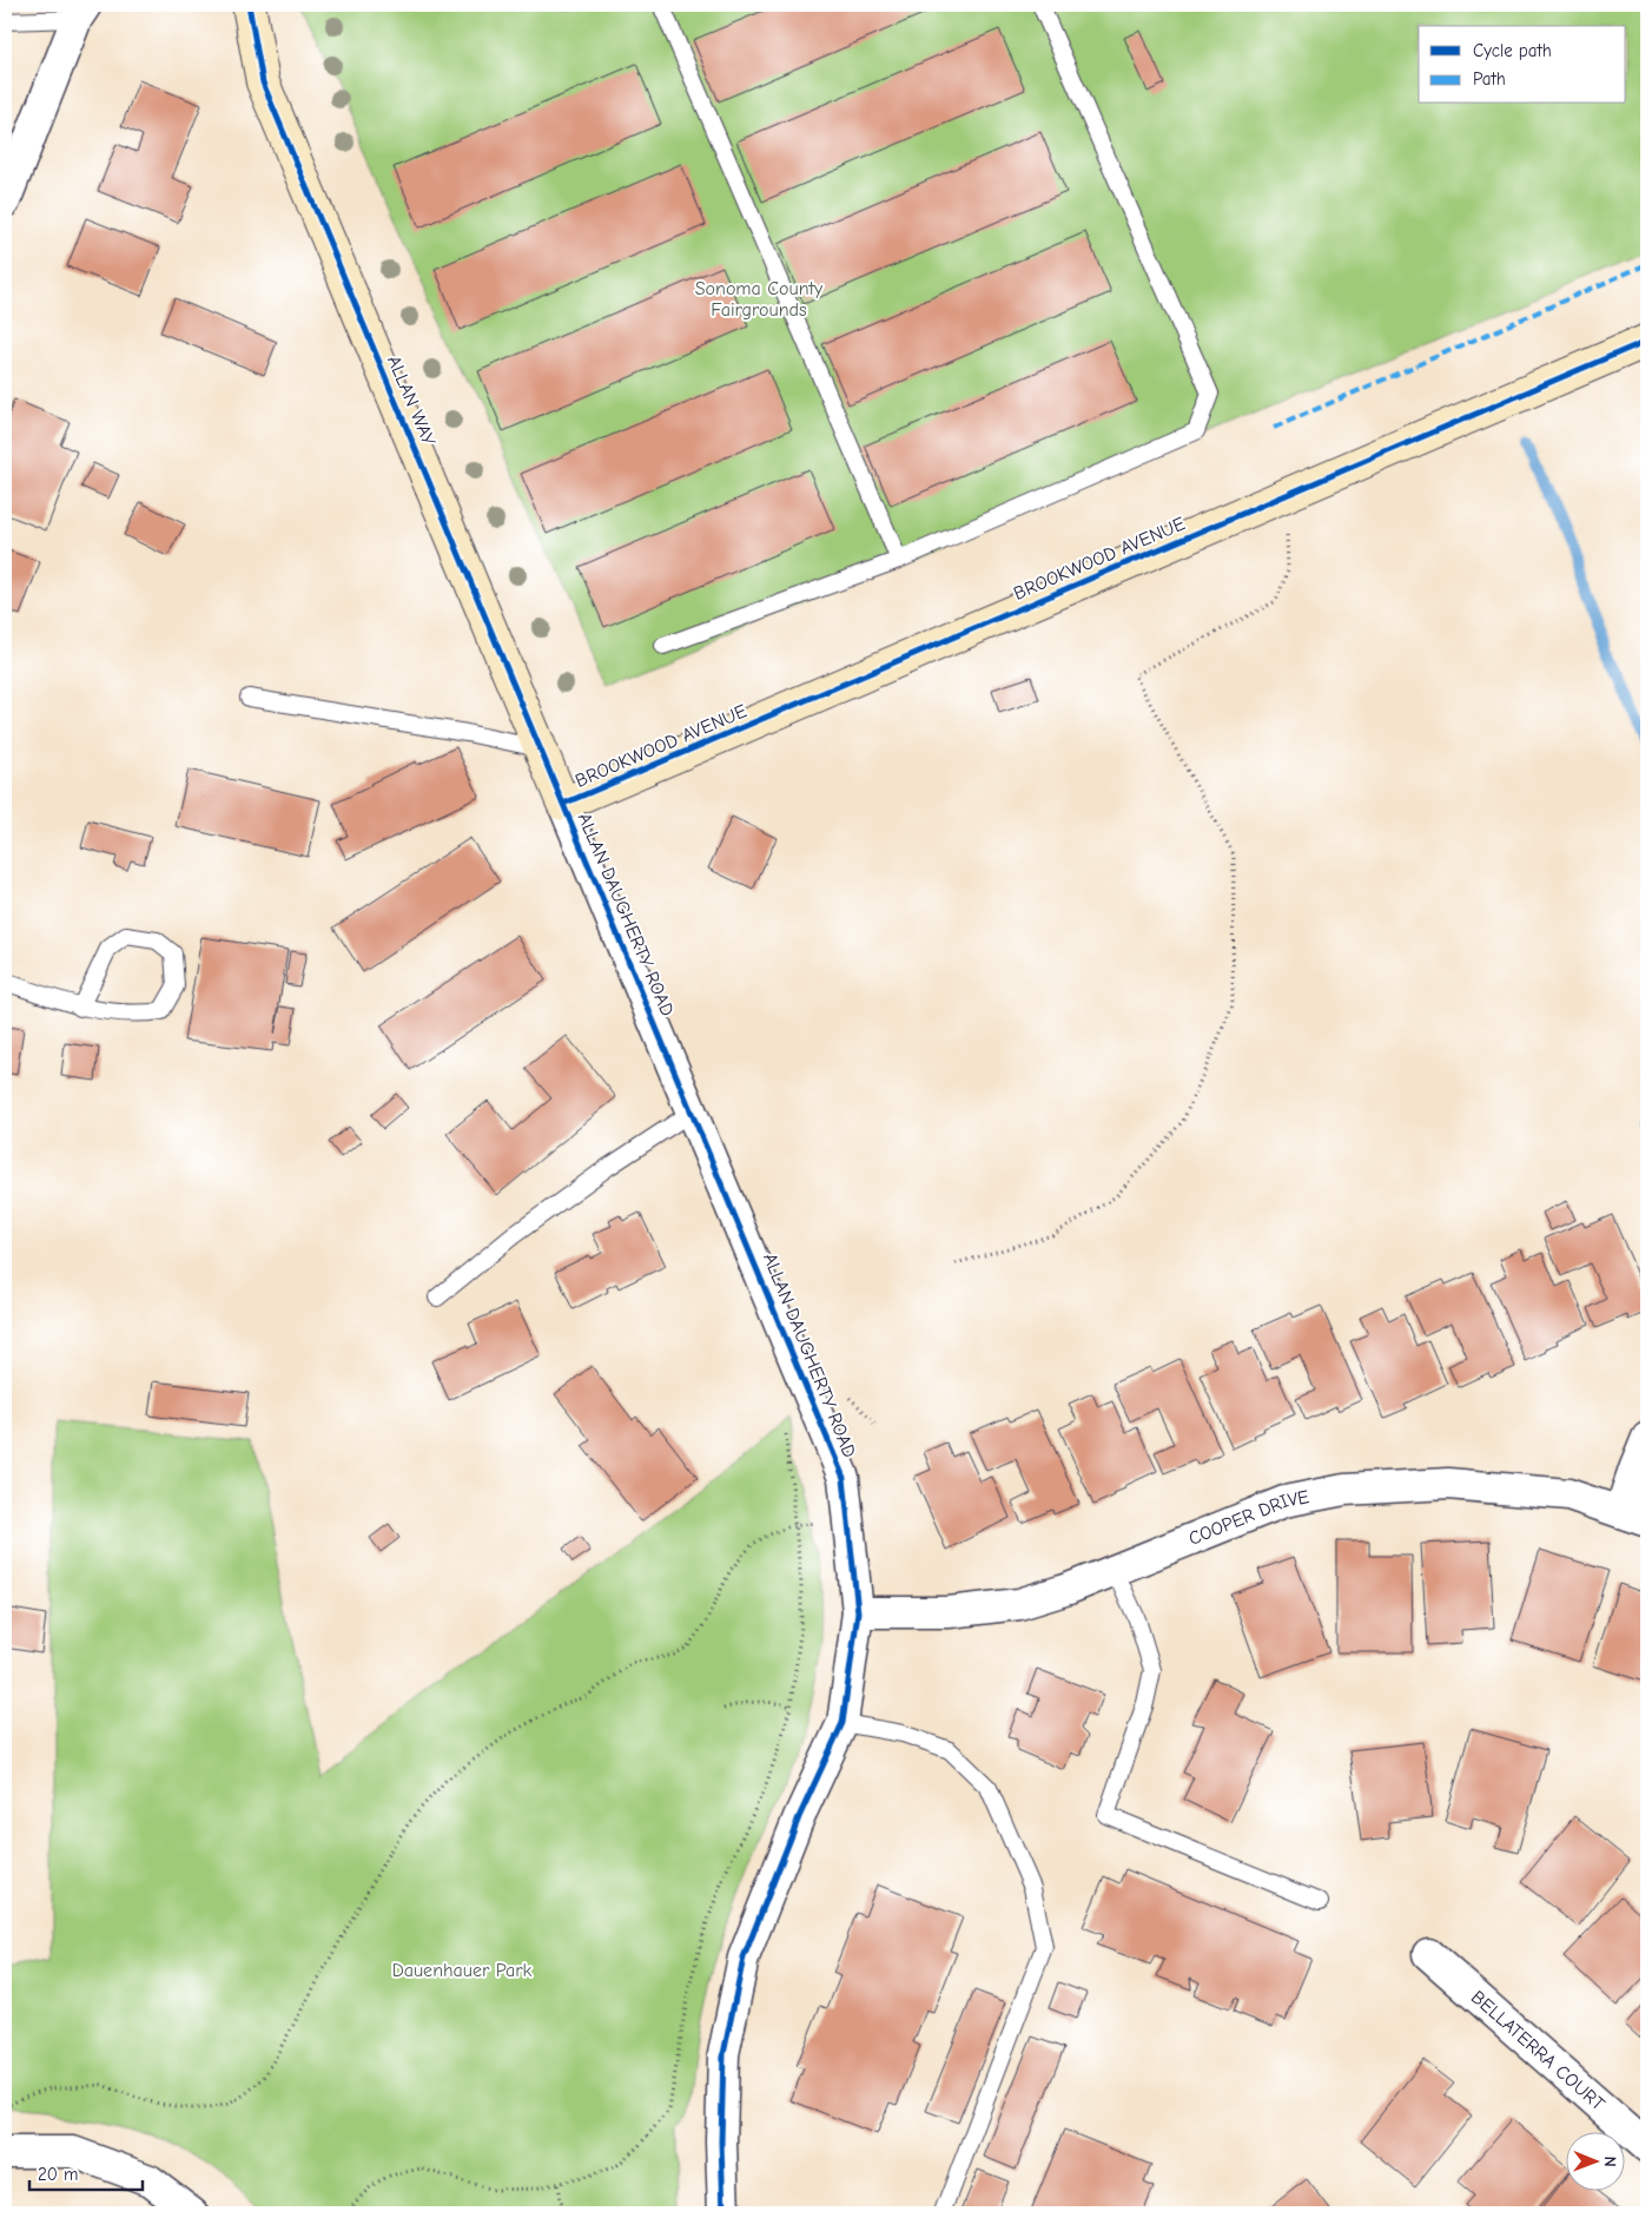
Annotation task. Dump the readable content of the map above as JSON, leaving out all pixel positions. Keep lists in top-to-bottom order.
{
  "streets": {
    "street": [
      "ALLAN WAY",
      "BROOKWOOD AVENUE",
      "ALLAN DAUGHERTY ROAD",
      "COOPER DRIVE",
      "BELLATERRA COURT"
    ]
  },
  "crossings": [
    ["ALLAN WAY", "BROOKWOOD AVENUE"],
    ["ALLAN WAY", "ALLAN DAUGHERTY ROAD"],
    ["BROOKWOOD AVENUE", "ALLAN DAUGHERTY ROAD"],
    ["ALLAN DAUGHERTY ROAD", "COOPER DRIVE"]
  ],
  "parks": ["Sonoma County Fairgrounds", "Dauenhauer Park"],
  "legend": ["Cycle path", "Path"],
  "scale_bar": "20 m",
  "north": "right"
}
